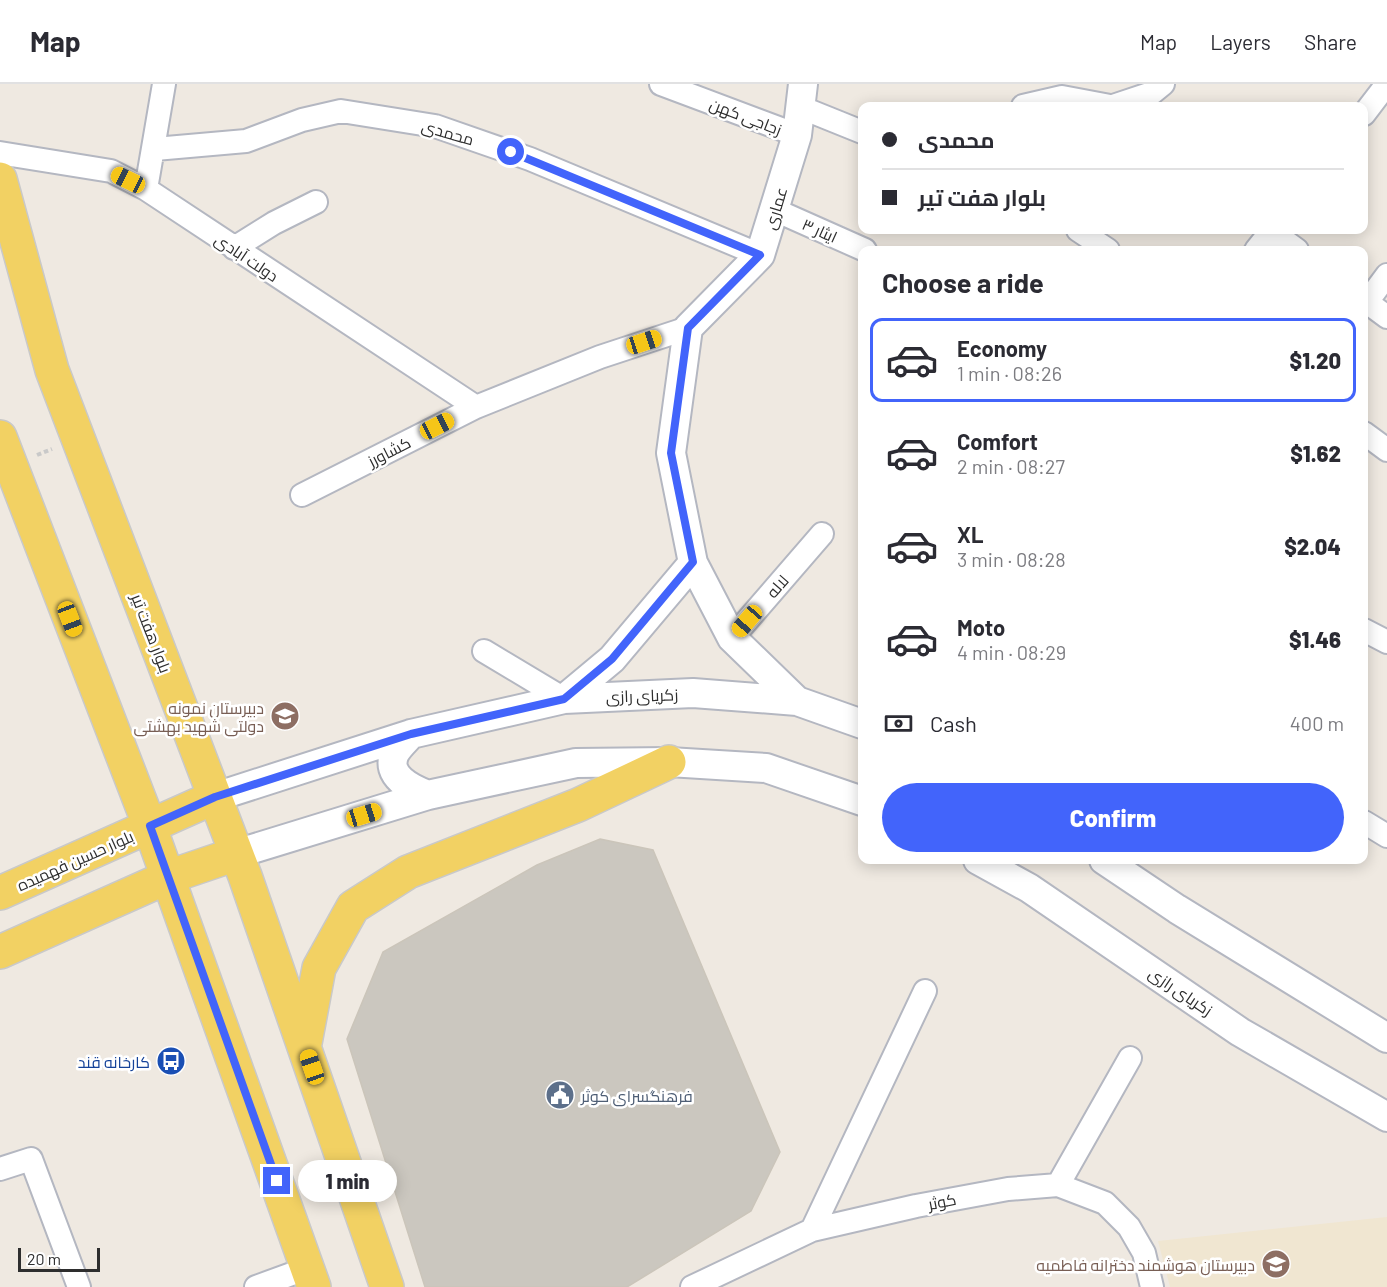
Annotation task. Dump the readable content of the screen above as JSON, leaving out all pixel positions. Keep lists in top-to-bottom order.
{
  "streets": {
    "main road": ["بلوار هفت تیر", "بلوار حسین فهمیده"],
    "street": [
      "زجاجی کهن",
      "محمدی",
      "عماری",
      "ایثار ۳",
      "دولت آبادی",
      "کشاورز",
      "لاله",
      "زکریای رازی",
      "کوثر"
    ]
  },
  "crossings": [
    ["زجاجی کهن", "عماری"],
    ["محمدی", "عماری"],
    ["عماری", "ایثار ۳"],
    ["عماری", "دولت آبادی"],
    ["عماری", "کشاورز"],
    ["دولت آبادی", "کشاورز"],
    ["بلوار هفت تیر", "زکریای رازی"],
    ["بلوار هفت تیر", "بلوار حسین فهمیده"],
    ["زکریای رازی", "بلوار حسین فهمیده"]
  ],
  "places": {
    "school or university": ["دبیرستان نمونه دولتی شهید بهشتی", "دبیرستان هوشمند دخترانه فاطمیه"],
    "bus stop": ["کارخانه قند"],
    "public building": ["فرهنگسرای کوثر"]
  },
  "scale_bar": "20 m",
  "page": {
    "header": "Map",
    "nav": ["Map", "Layers", "Share"],
    "banner": ["محمدی", "بلوار هفت تیر"],
    "heading": "Choose a ride",
    "list": [
      {
        "name": "Economy",
        "note": "1 min · 08:26",
        "value": "$1.20"
      },
      {
        "name": "Comfort",
        "note": "2 min · 08:27",
        "value": "$1.62"
      },
      {
        "name": "XL",
        "note": "3 min · 08:28",
        "value": "$2.04"
      },
      {
        "name": "Moto",
        "note": "4 min · 08:29",
        "value": "$1.46"
      }
    ],
    "pay": ["Cash", "400 m"],
    "buttons": "Confirm",
    "bubble": "1 min",
    "scale": "20 m"
  }
}
